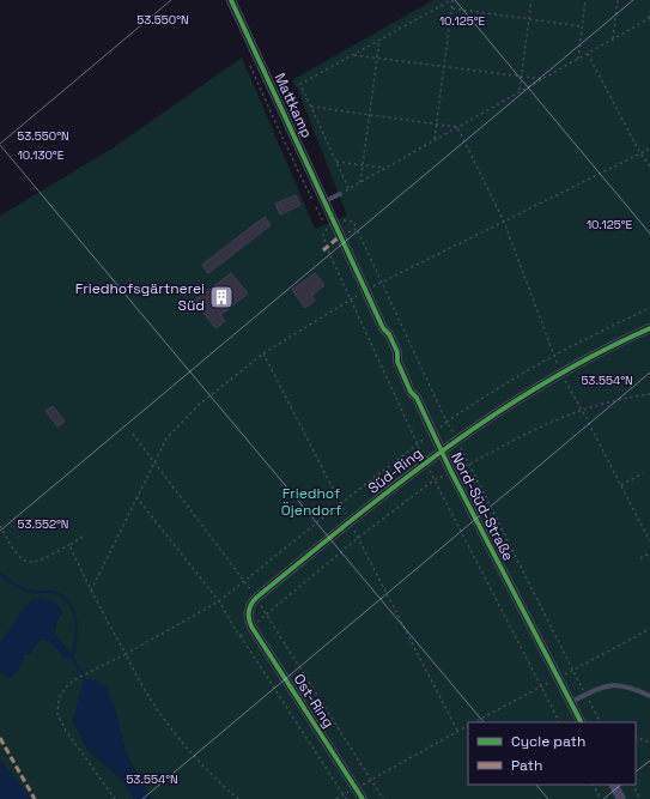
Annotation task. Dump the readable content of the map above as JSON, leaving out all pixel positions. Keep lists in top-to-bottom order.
{
  "streets": {
    "street": [
      "Mattkamp",
      "Süd-Ring",
      "Nord-Süd-Straße",
      "Ost-Ring"
    ]
  },
  "crossings": [
    ["Mattkamp", "Nord-Süd-Straße"],
    ["Süd-Ring", "Nord-Süd-Straße"],
    ["Süd-Ring", "Ost-Ring"]
  ],
  "parks": ["Friedhof Öjendorf"],
  "places": {
    "building": ["Friedhofsgärtnerei Süd"]
  },
  "legend": ["Cycle path", "Path"],
  "coordinates": [
    "53.550°N",
    "10.125°E",
    "10.130°E",
    "53.554°N",
    "53.552°N"
  ]
}
